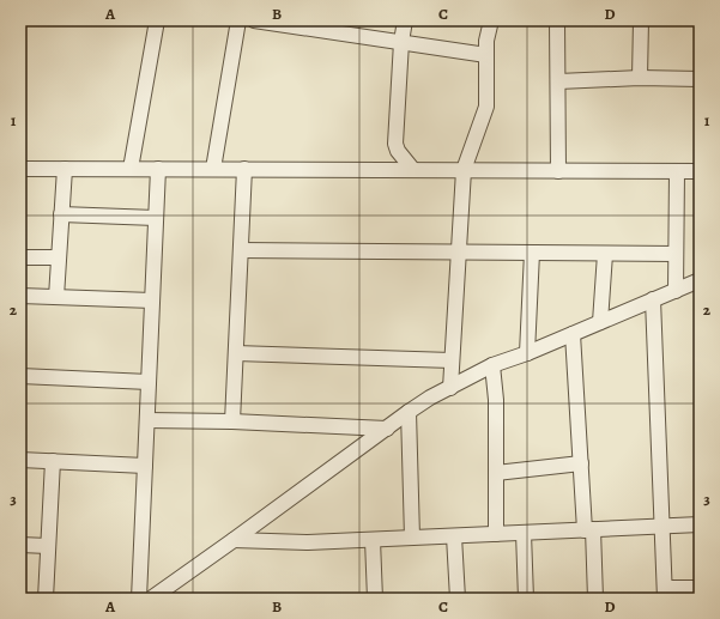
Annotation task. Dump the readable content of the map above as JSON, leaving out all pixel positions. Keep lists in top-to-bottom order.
{
  "grid": {
    "columns": [
      "A",
      "B",
      "C",
      "D"
    ],
    "rows": ["1", "2", "3"]
  }
}
